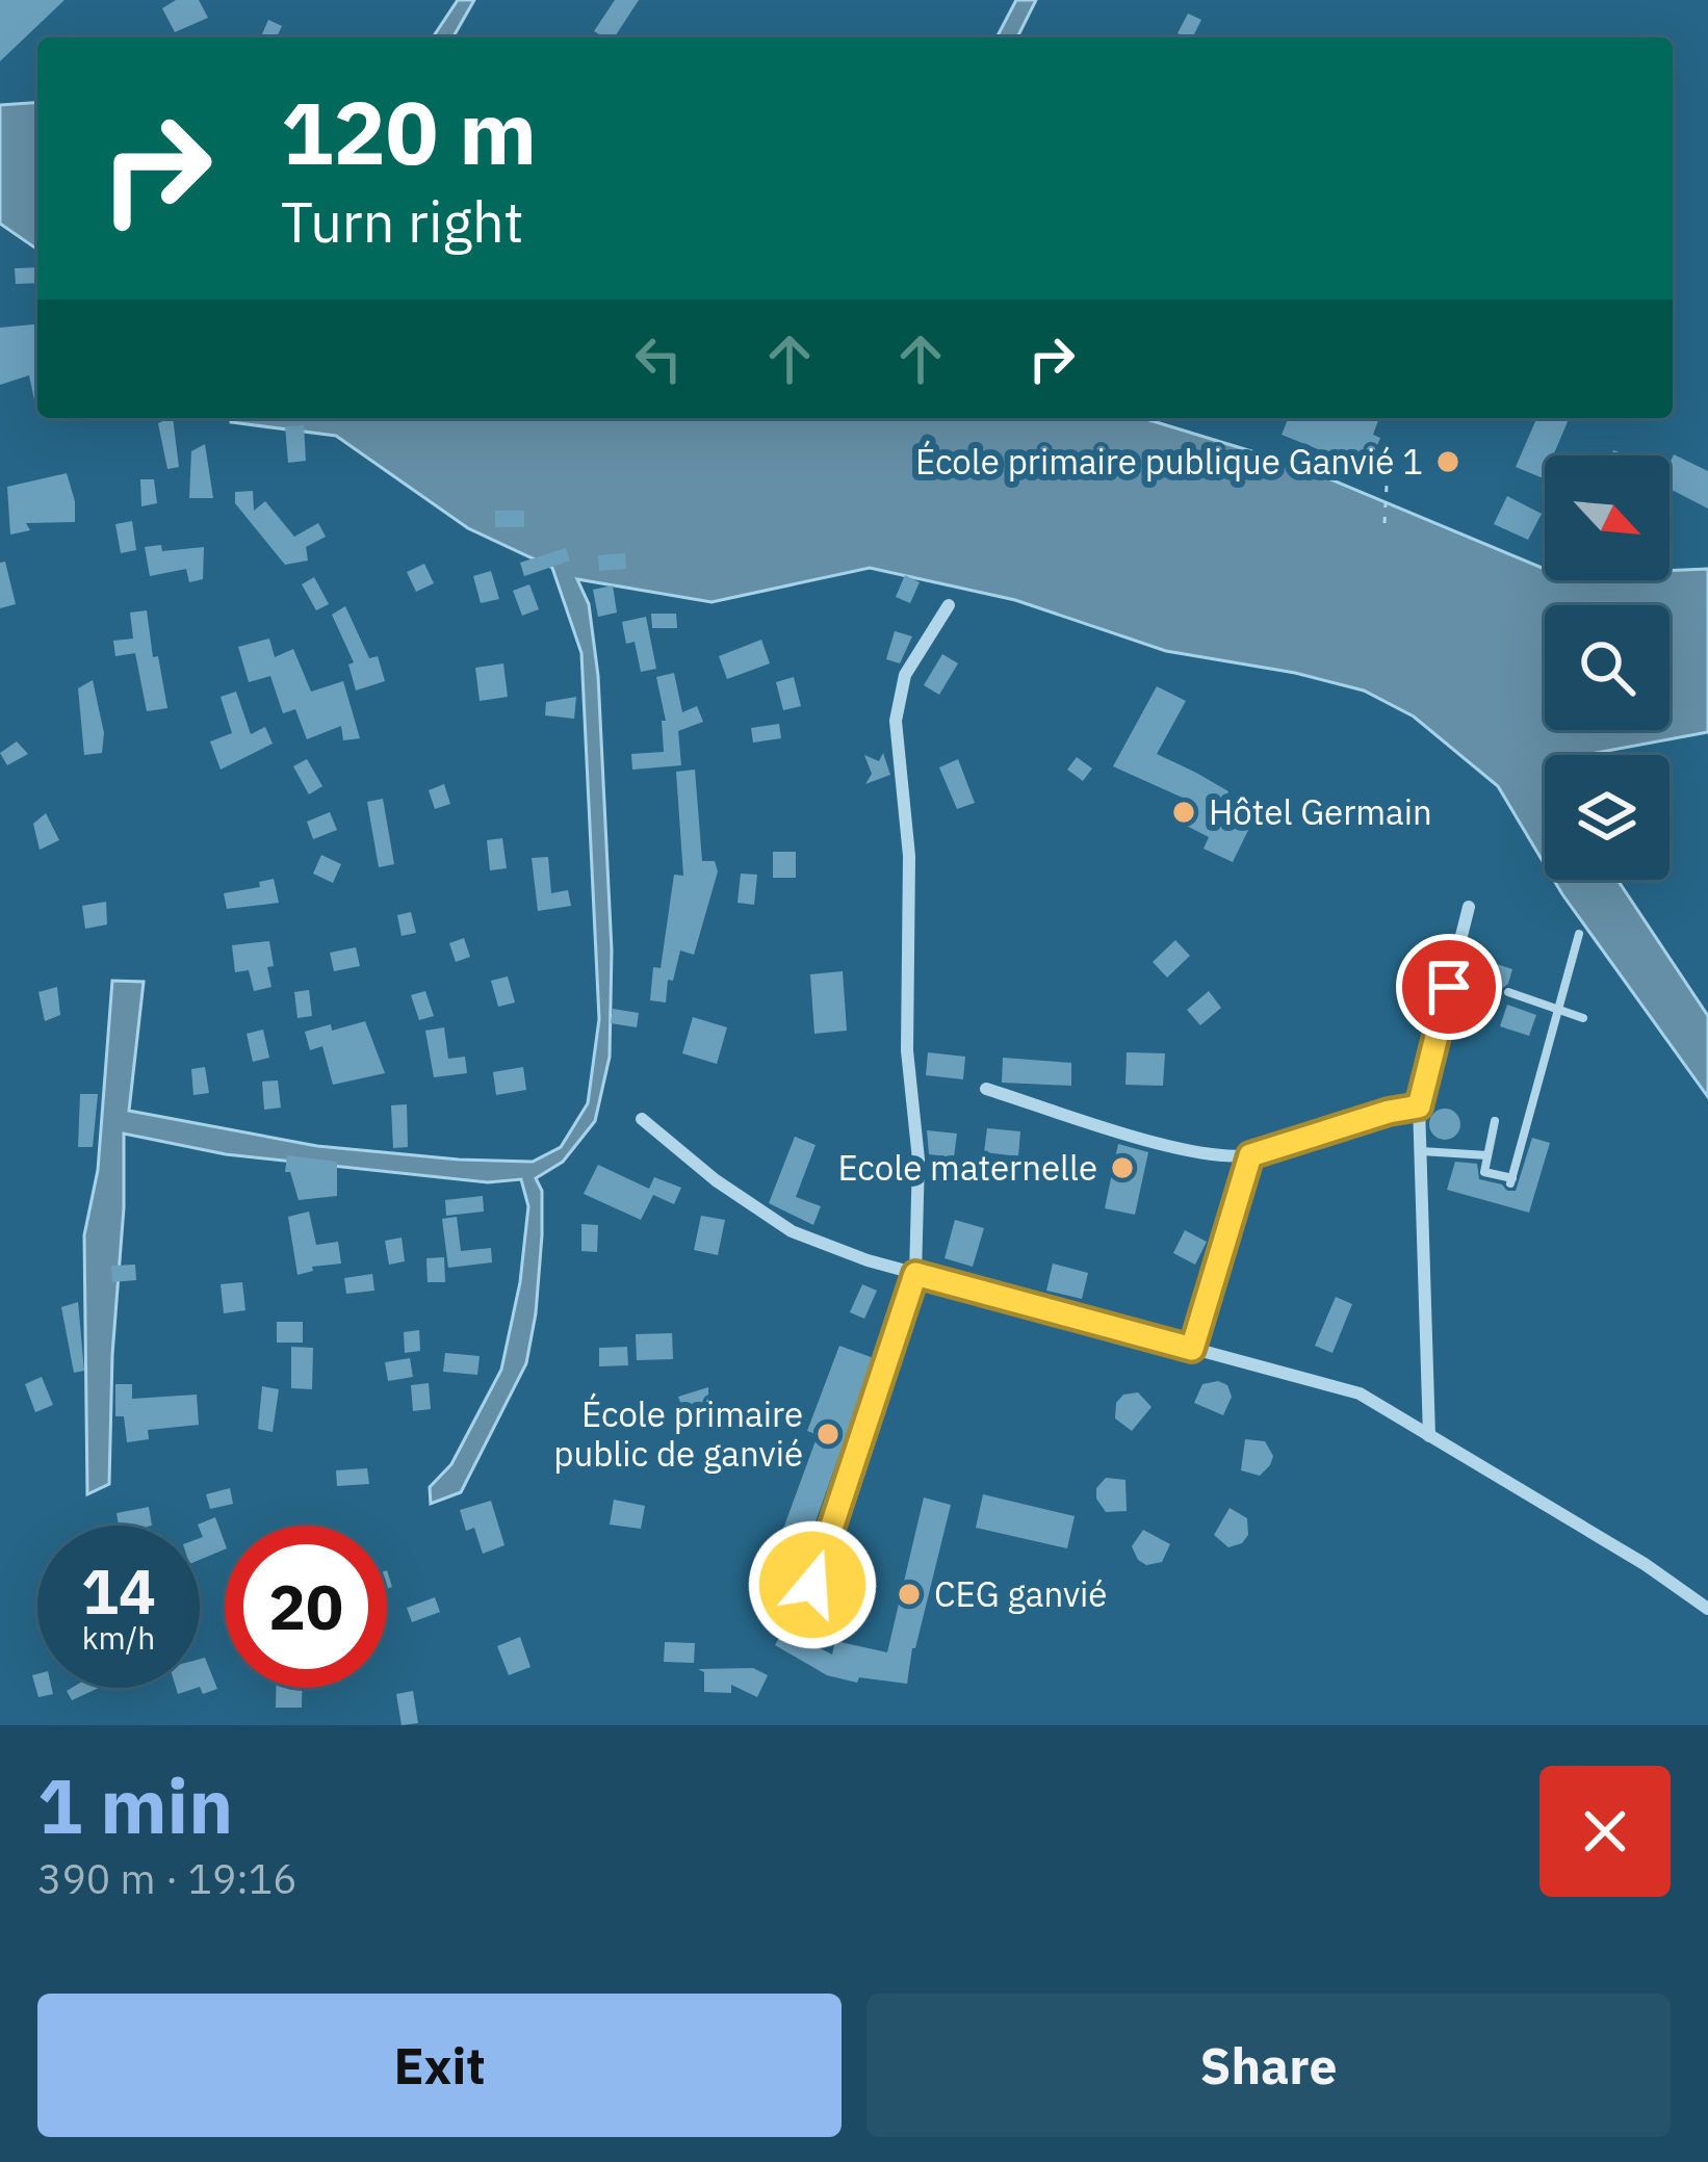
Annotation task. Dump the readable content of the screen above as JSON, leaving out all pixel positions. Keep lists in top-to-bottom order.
{
  "places": [
    "École primaire publique Ganvié 1",
    "Hôtel Germain",
    "Ecole maternelle",
    "École primaire public de ganvié",
    "CEG ganvié"
  ],
  "north": "bottom right",
  "page": {
    "turn": ["120 m", "Turn right"],
    "speed": "14 km/h",
    "limit": "20",
    "heading": ["1 min", "390 m · 19:16"],
    "buttons": ["Exit", "Share"]
  }
}
